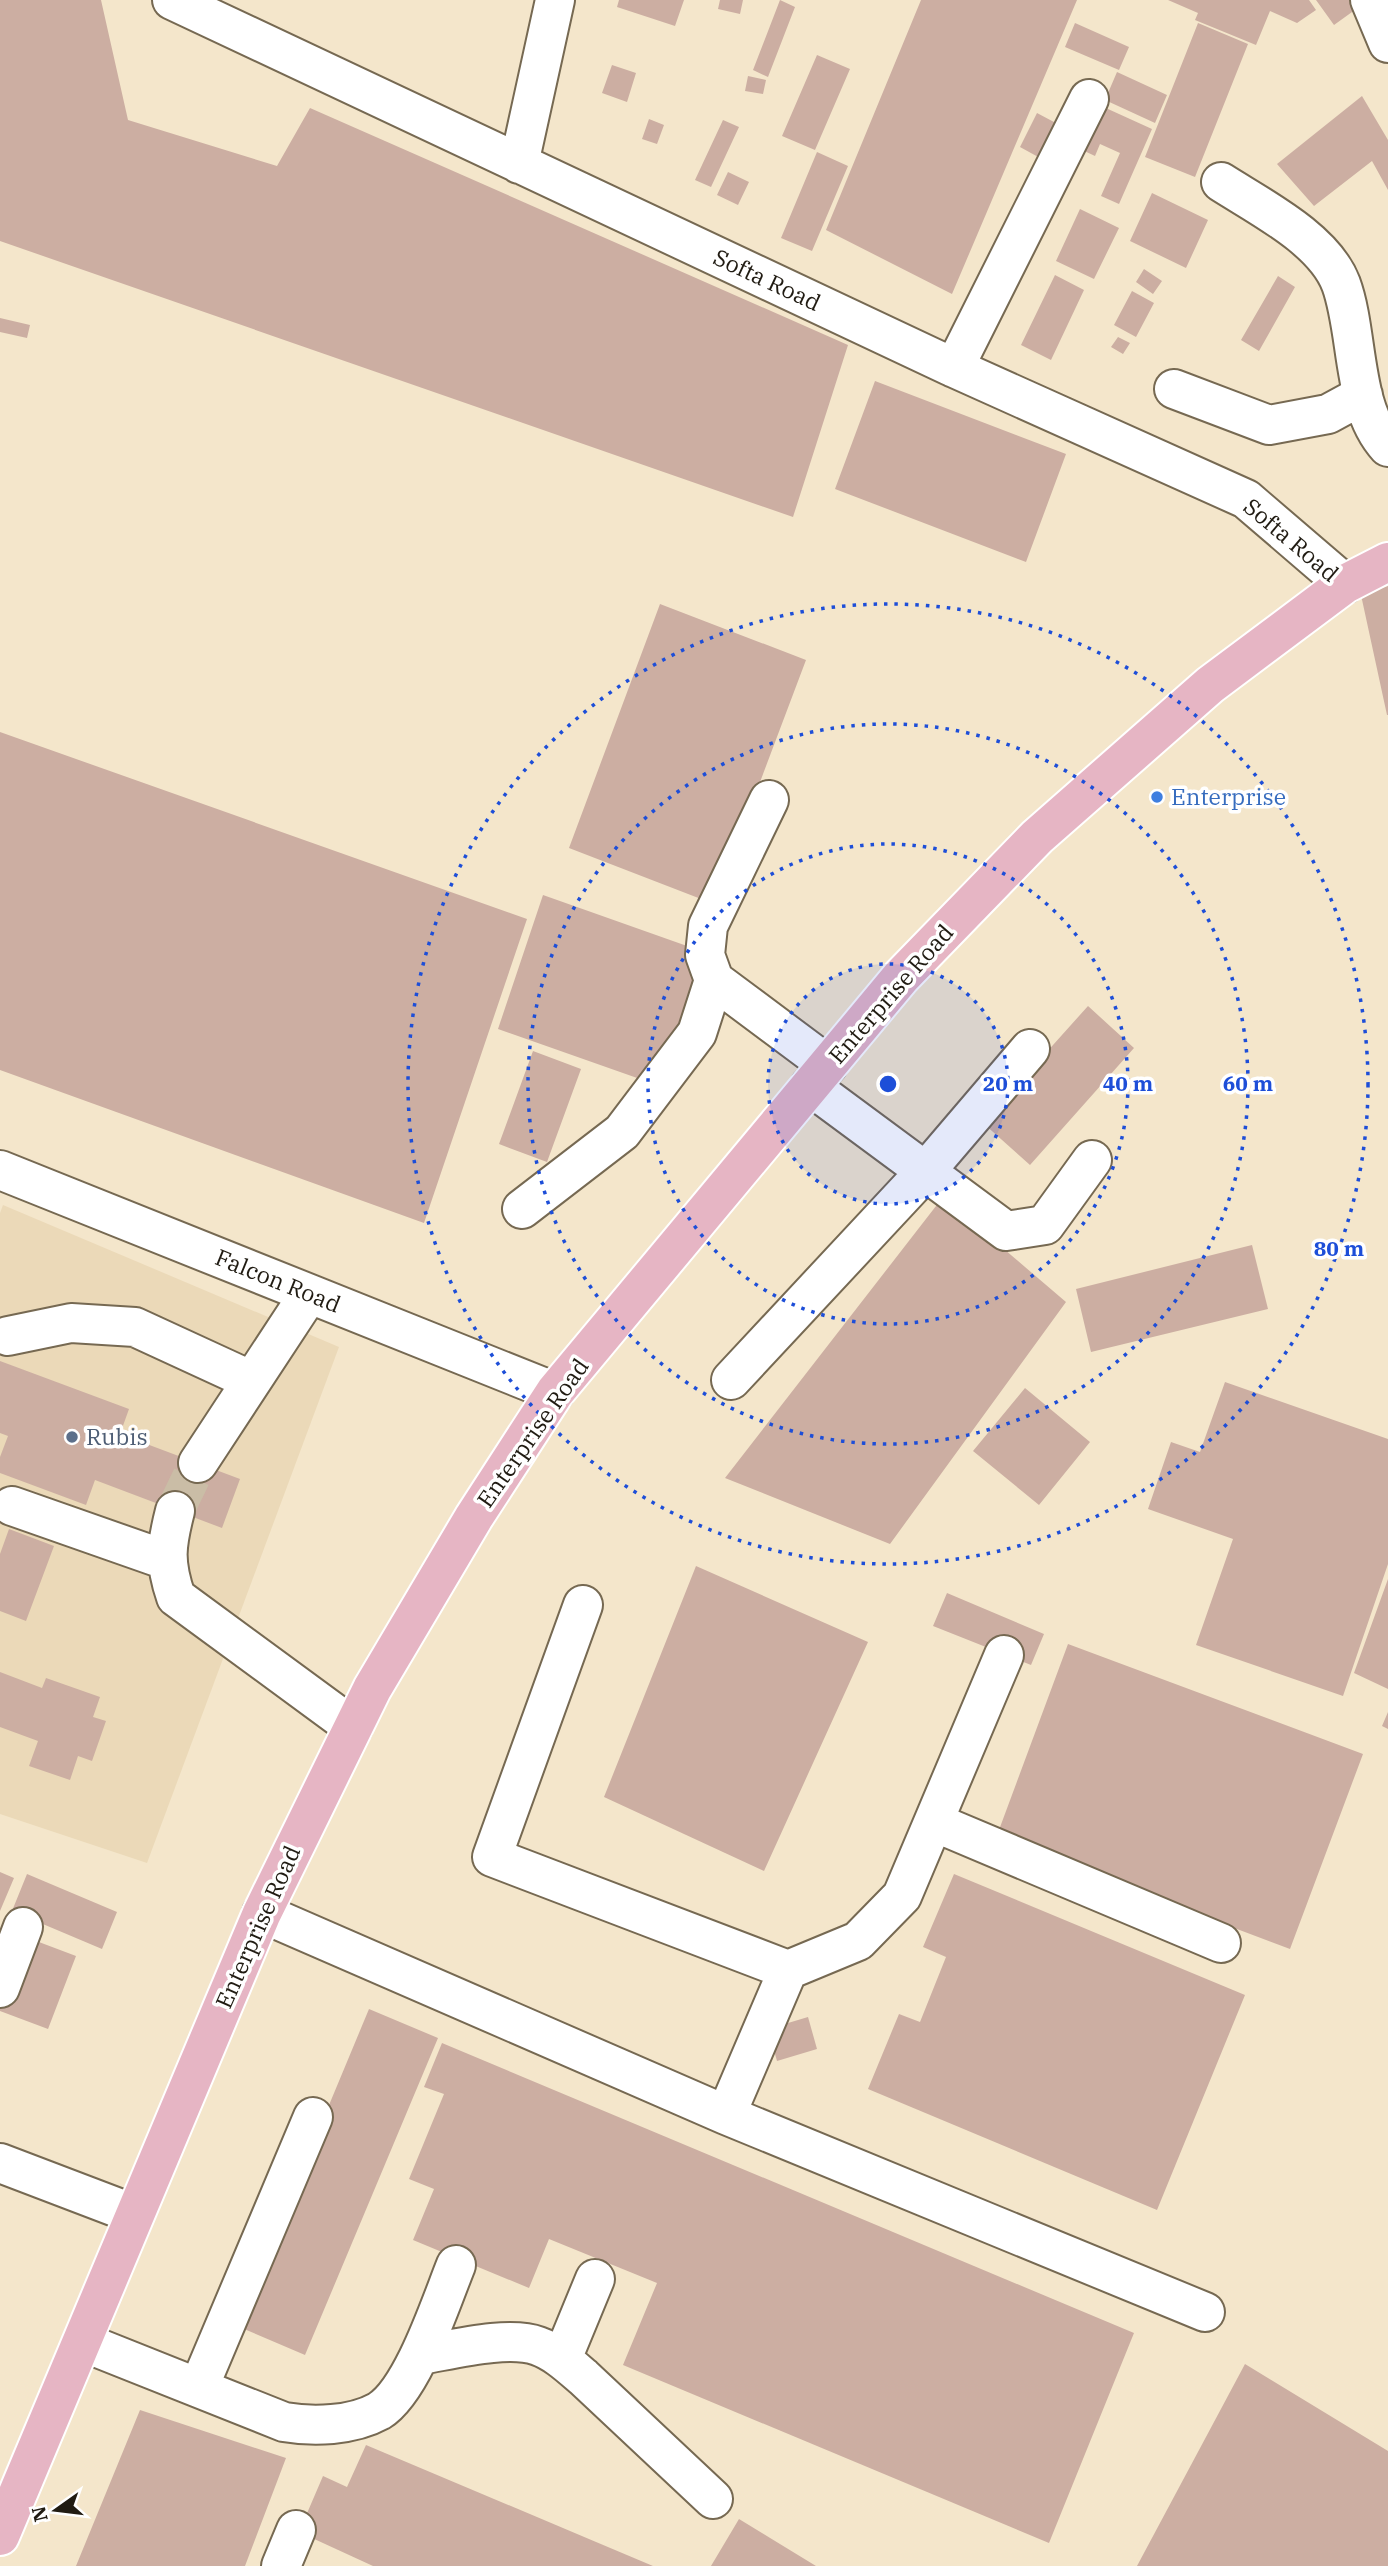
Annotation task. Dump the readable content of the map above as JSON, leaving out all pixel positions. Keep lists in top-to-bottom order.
{
  "streets": {
    "main road": ["Enterprise Road"],
    "street": ["Softa Road", "Falcon Road"]
  },
  "crossings": [
    ["Softa Road", "Enterprise Road"],
    ["Enterprise Road", "Falcon Road"]
  ],
  "places": ["Enterprise", "Rubis"],
  "north": "left",
  "rings": [
    "20 m",
    "40 m",
    "60 m",
    "80 m"
  ]
}
